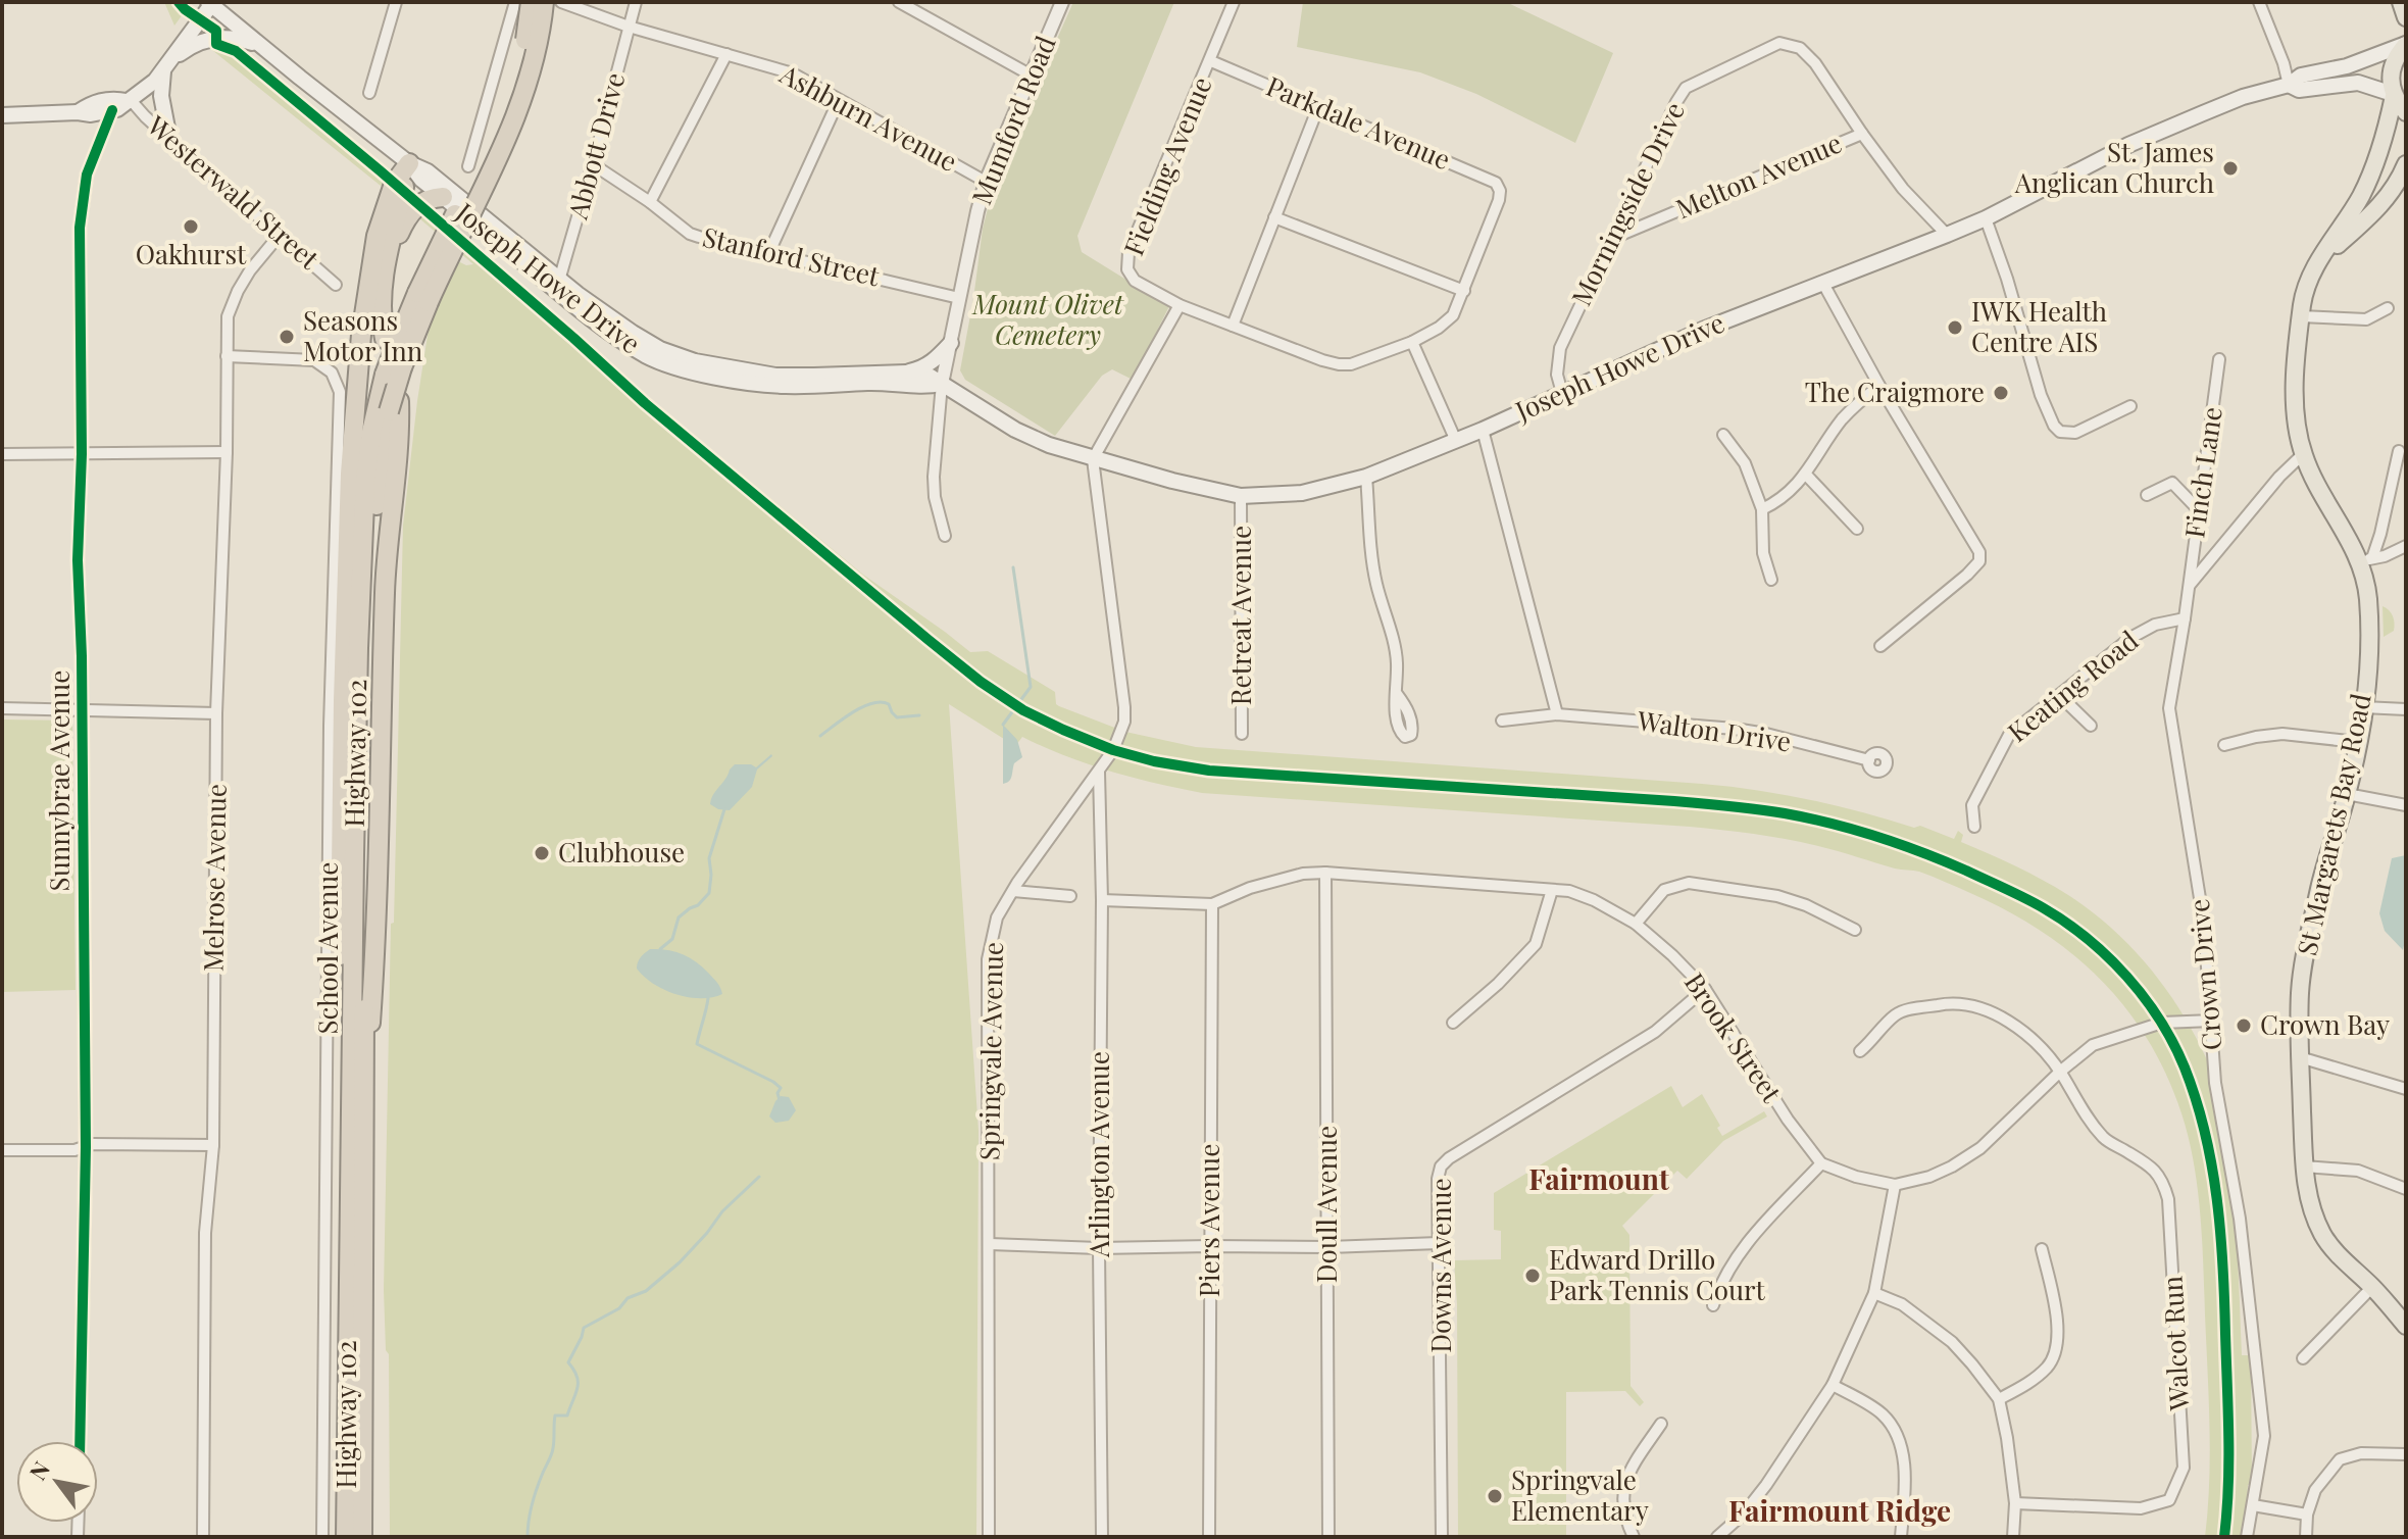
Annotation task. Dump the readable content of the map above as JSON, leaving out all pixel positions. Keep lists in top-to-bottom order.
{
  "streets": {
    "highway": ["Highway 102"],
    "main road": ["Joseph Howe Drive", "St Margarets Bay Road"],
    "street": [
      "Ashburn Avenue",
      "Mumford Road",
      "Parkdale Avenue",
      "Abbott Drive",
      "Fielding Avenue",
      "Melton Avenue",
      "Westerwald Street",
      "Morningside Drive",
      "Stanford Street",
      "Finch Lane",
      "Retreat Avenue",
      "Keating Road",
      "Walton Drive",
      "Sunnybrae Avenue",
      "Melrose Avenue",
      "School Avenue",
      "Crown Drive",
      "Brook Street",
      "Springvale Avenue",
      "Arlington Avenue",
      "Doull Avenue",
      "Piers Avenue",
      "Downs Avenue",
      "Walcot Run"
    ]
  },
  "crossings": [
    ["Ashburn Avenue", "Mumford Road"],
    ["Ashburn Avenue", "Abbott Drive"],
    ["Mumford Road", "Stanford Street"],
    ["Mumford Road", "Joseph Howe Drive"],
    ["Parkdale Avenue", "Fielding Avenue"],
    ["Abbott Drive", "Stanford Street"],
    ["Abbott Drive", "Joseph Howe Drive"],
    ["Melton Avenue", "Morningside Drive"],
    ["Westerwald Street", "Melrose Avenue"],
    ["Morningside Drive", "Joseph Howe Drive"],
    ["Joseph Howe Drive", "Retreat Avenue"],
    ["Joseph Howe Drive", "St Margarets Bay Road"],
    ["Joseph Howe Drive", "Springvale Avenue"],
    ["Finch Lane", "Crown Drive"],
    ["Keating Road", "Crown Drive"],
    ["Melrose Avenue", "School Avenue"],
    ["Brook Street", "Arlington Avenue"],
    ["Brook Street", "Doull Avenue"],
    ["Brook Street", "Piers Avenue"],
    ["Brook Street", "Downs Avenue"],
    ["Springvale Avenue", "Arlington Avenue"]
  ],
  "districts": ["Fairmount", "Fairmount Ridge"],
  "parks": ["Mount Olivet Cemetery"],
  "places": [
    "St. James Anglican Church",
    "Oakhurst",
    "IWK Health Centre AIS",
    "Seasons Motor Inn",
    "The Craigmore",
    "Clubhouse",
    "Crown Bay",
    "Edward Drillo Park Tennis Court",
    "Springvale Elementary"
  ],
  "north": "top left"
}
